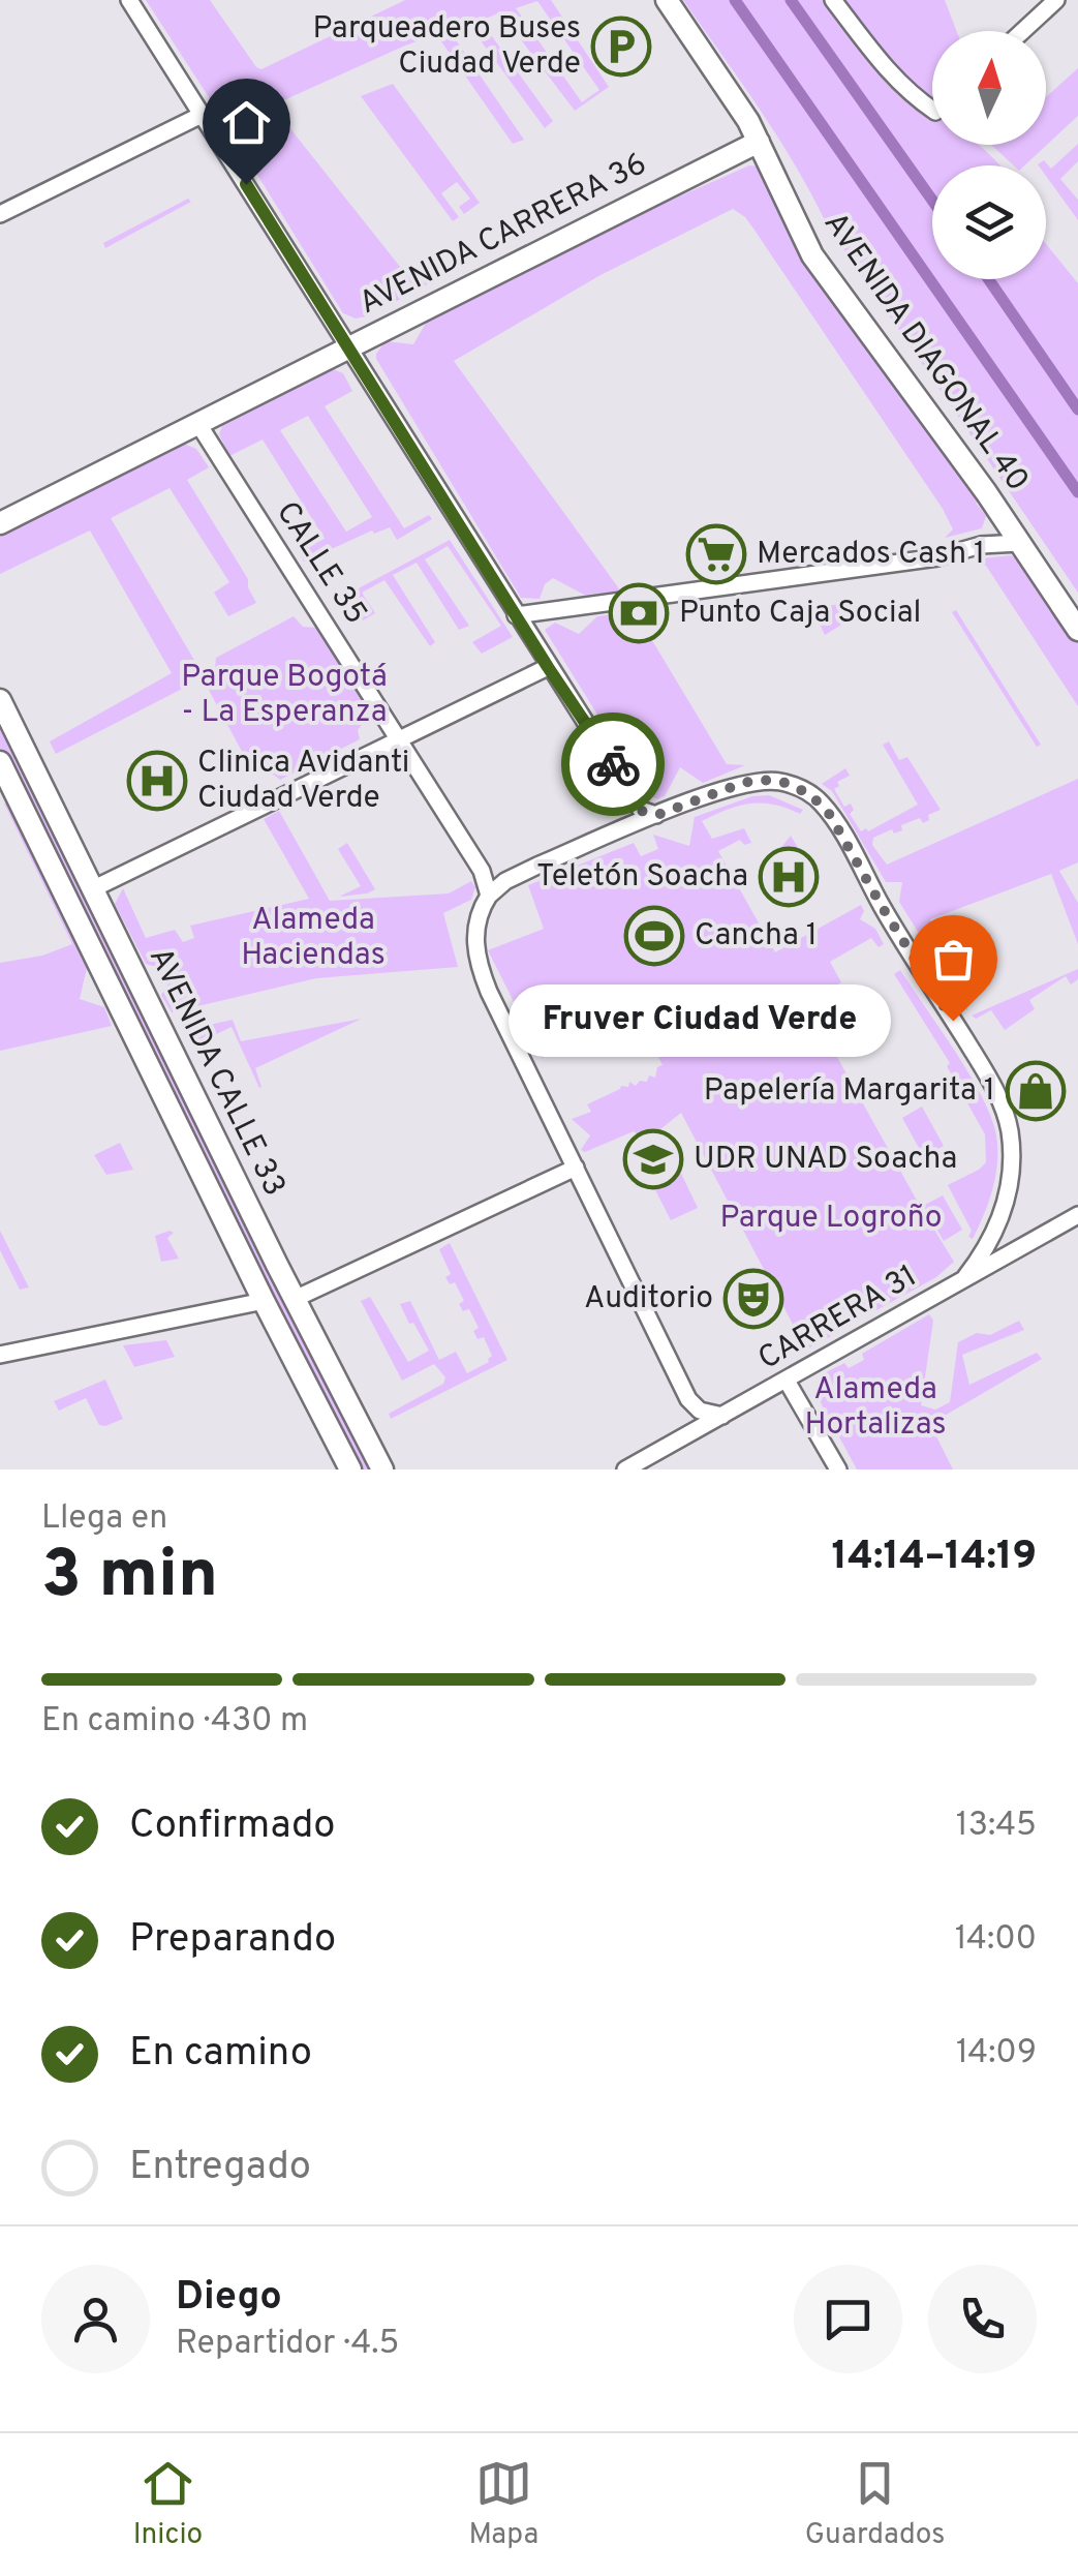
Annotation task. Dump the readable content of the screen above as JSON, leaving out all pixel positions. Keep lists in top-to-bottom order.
{
  "streets": {
    "main road": ["AVENIDA CARRERA 36", "AVENIDA DIAGONAL 40", "AVENIDA CALLE 33"],
    "street": ["CALLE 35", "CARRERA 31"]
  },
  "crossings": [
    ["AVENIDA CARRERA 36", "AVENIDA DIAGONAL 40"],
    ["AVENIDA CARRERA 36", "CALLE 35"]
  ],
  "parks": [
    "Parque Bogotá - La Esperanza",
    "Alameda Haciendas",
    "Parque Logroño",
    "Alameda Hortalizas"
  ],
  "places": {
    "parking": ["Parqueadero Buses Ciudad Verde"],
    "supermarket": ["Mercados Cash 1"],
    "bank": ["Punto Caja Social"],
    "hospital": ["Clinica Avidanti Ciudad Verde", "Teletón Soacha"],
    "sports": ["Cancha 1"],
    "other": ["Fruver Ciudad Verde"],
    "shop": ["Papelería Margarita 1"],
    "school or university": ["UDR UNAD Soacha"],
    "theatre": ["Auditorio"]
  },
  "north": "top",
  "page": {
    "bubble": "Fruver Ciudad Verde",
    "heading": ["3 min", "Llega en", "14:14–14:19"],
    "panel": ["Diego", "Repartidor · 4.5"],
    "bar": "En camino · 430 m",
    "list": [
      ["Confirmado", "13:45"],
      ["Preparando", "14:00"],
      ["En camino", "14:09"],
      "Entregado"
    ],
    "tabs": ["Inicio", "Mapa", "Guardados"]
  }
}
